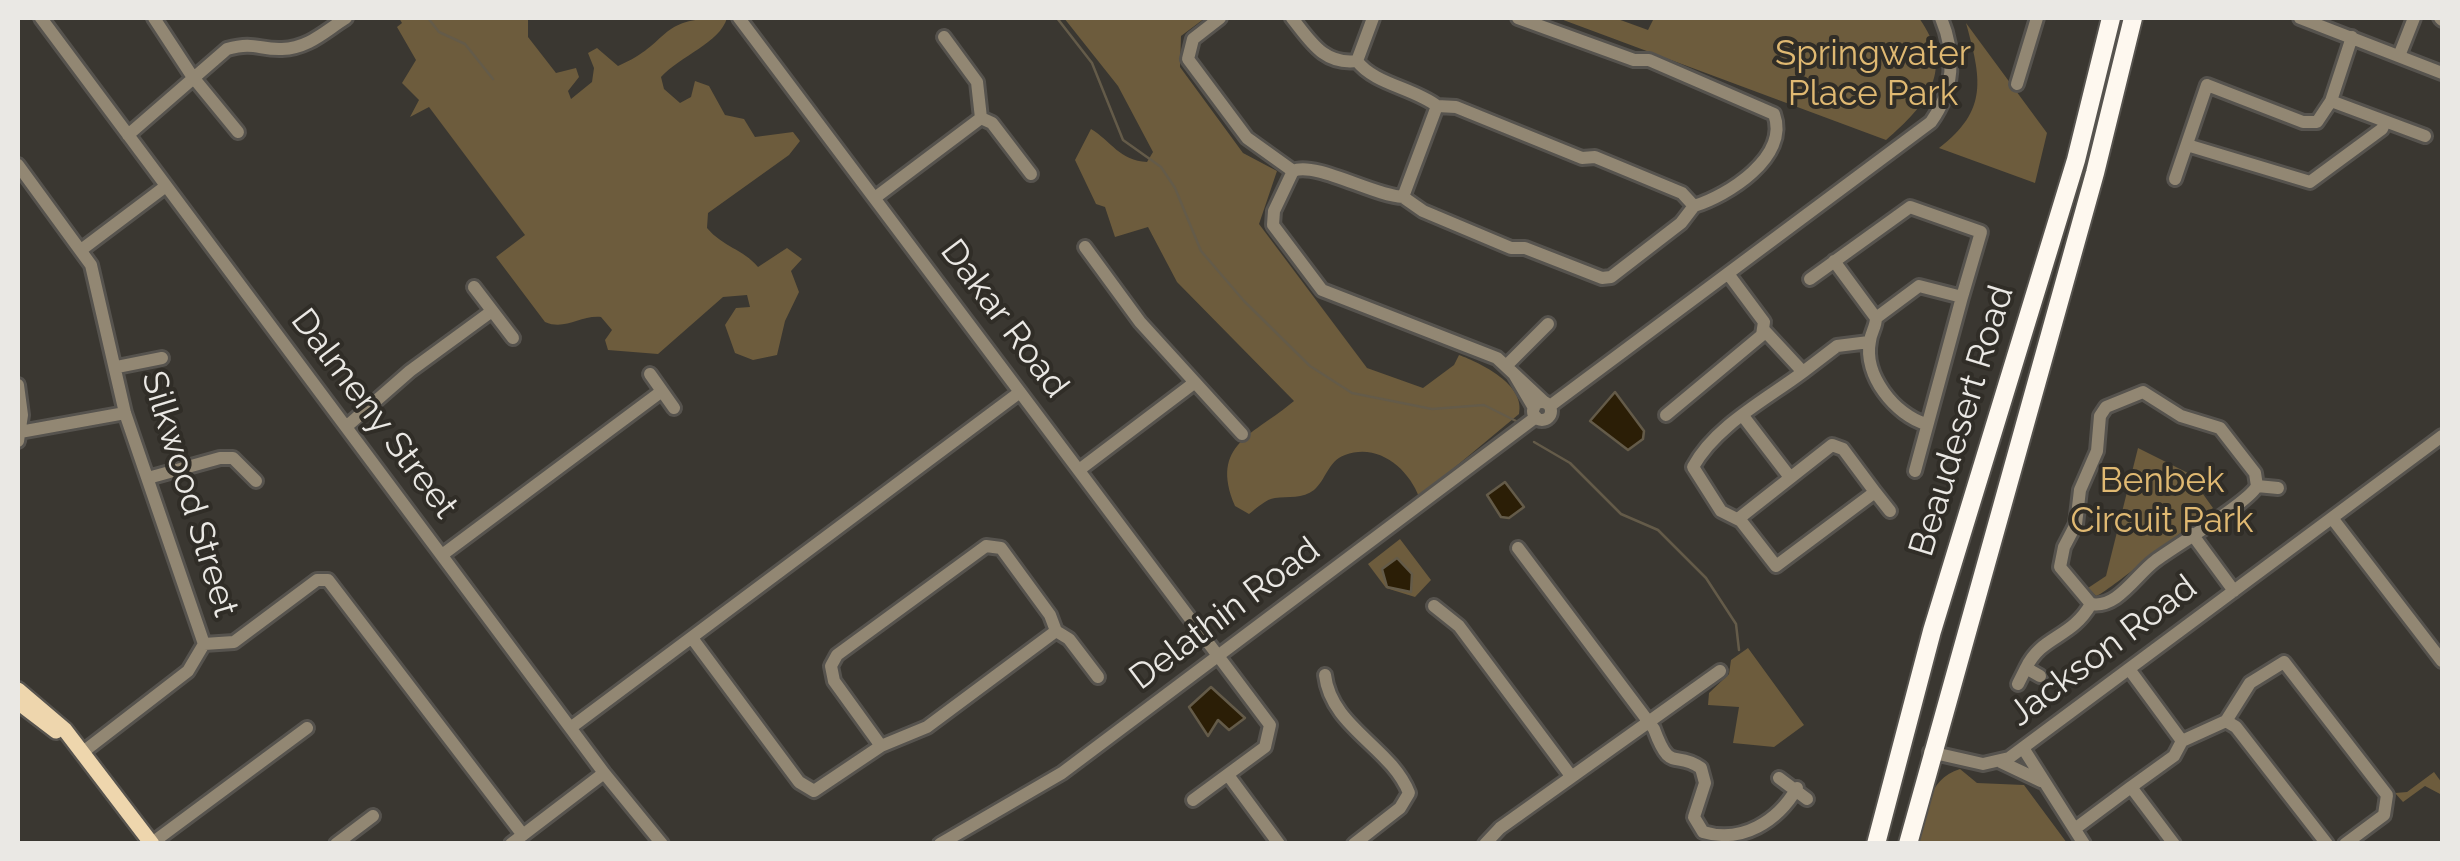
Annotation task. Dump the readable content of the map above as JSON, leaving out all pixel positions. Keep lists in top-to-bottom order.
{
  "streets": {
    "highway": ["Beaudesert Road"],
    "street": [
      "Dakar Road",
      "Dalmeny Street",
      "Silkwood Street",
      "Delathin Road",
      "Jackson Road"
    ]
  },
  "crossings": [
    ["Dakar Road", "Delathin Road"],
    ["Beaudesert Road", "Jackson Road"]
  ],
  "parks": ["Springwater Place Park", "Benbek Circuit Park"]
}
